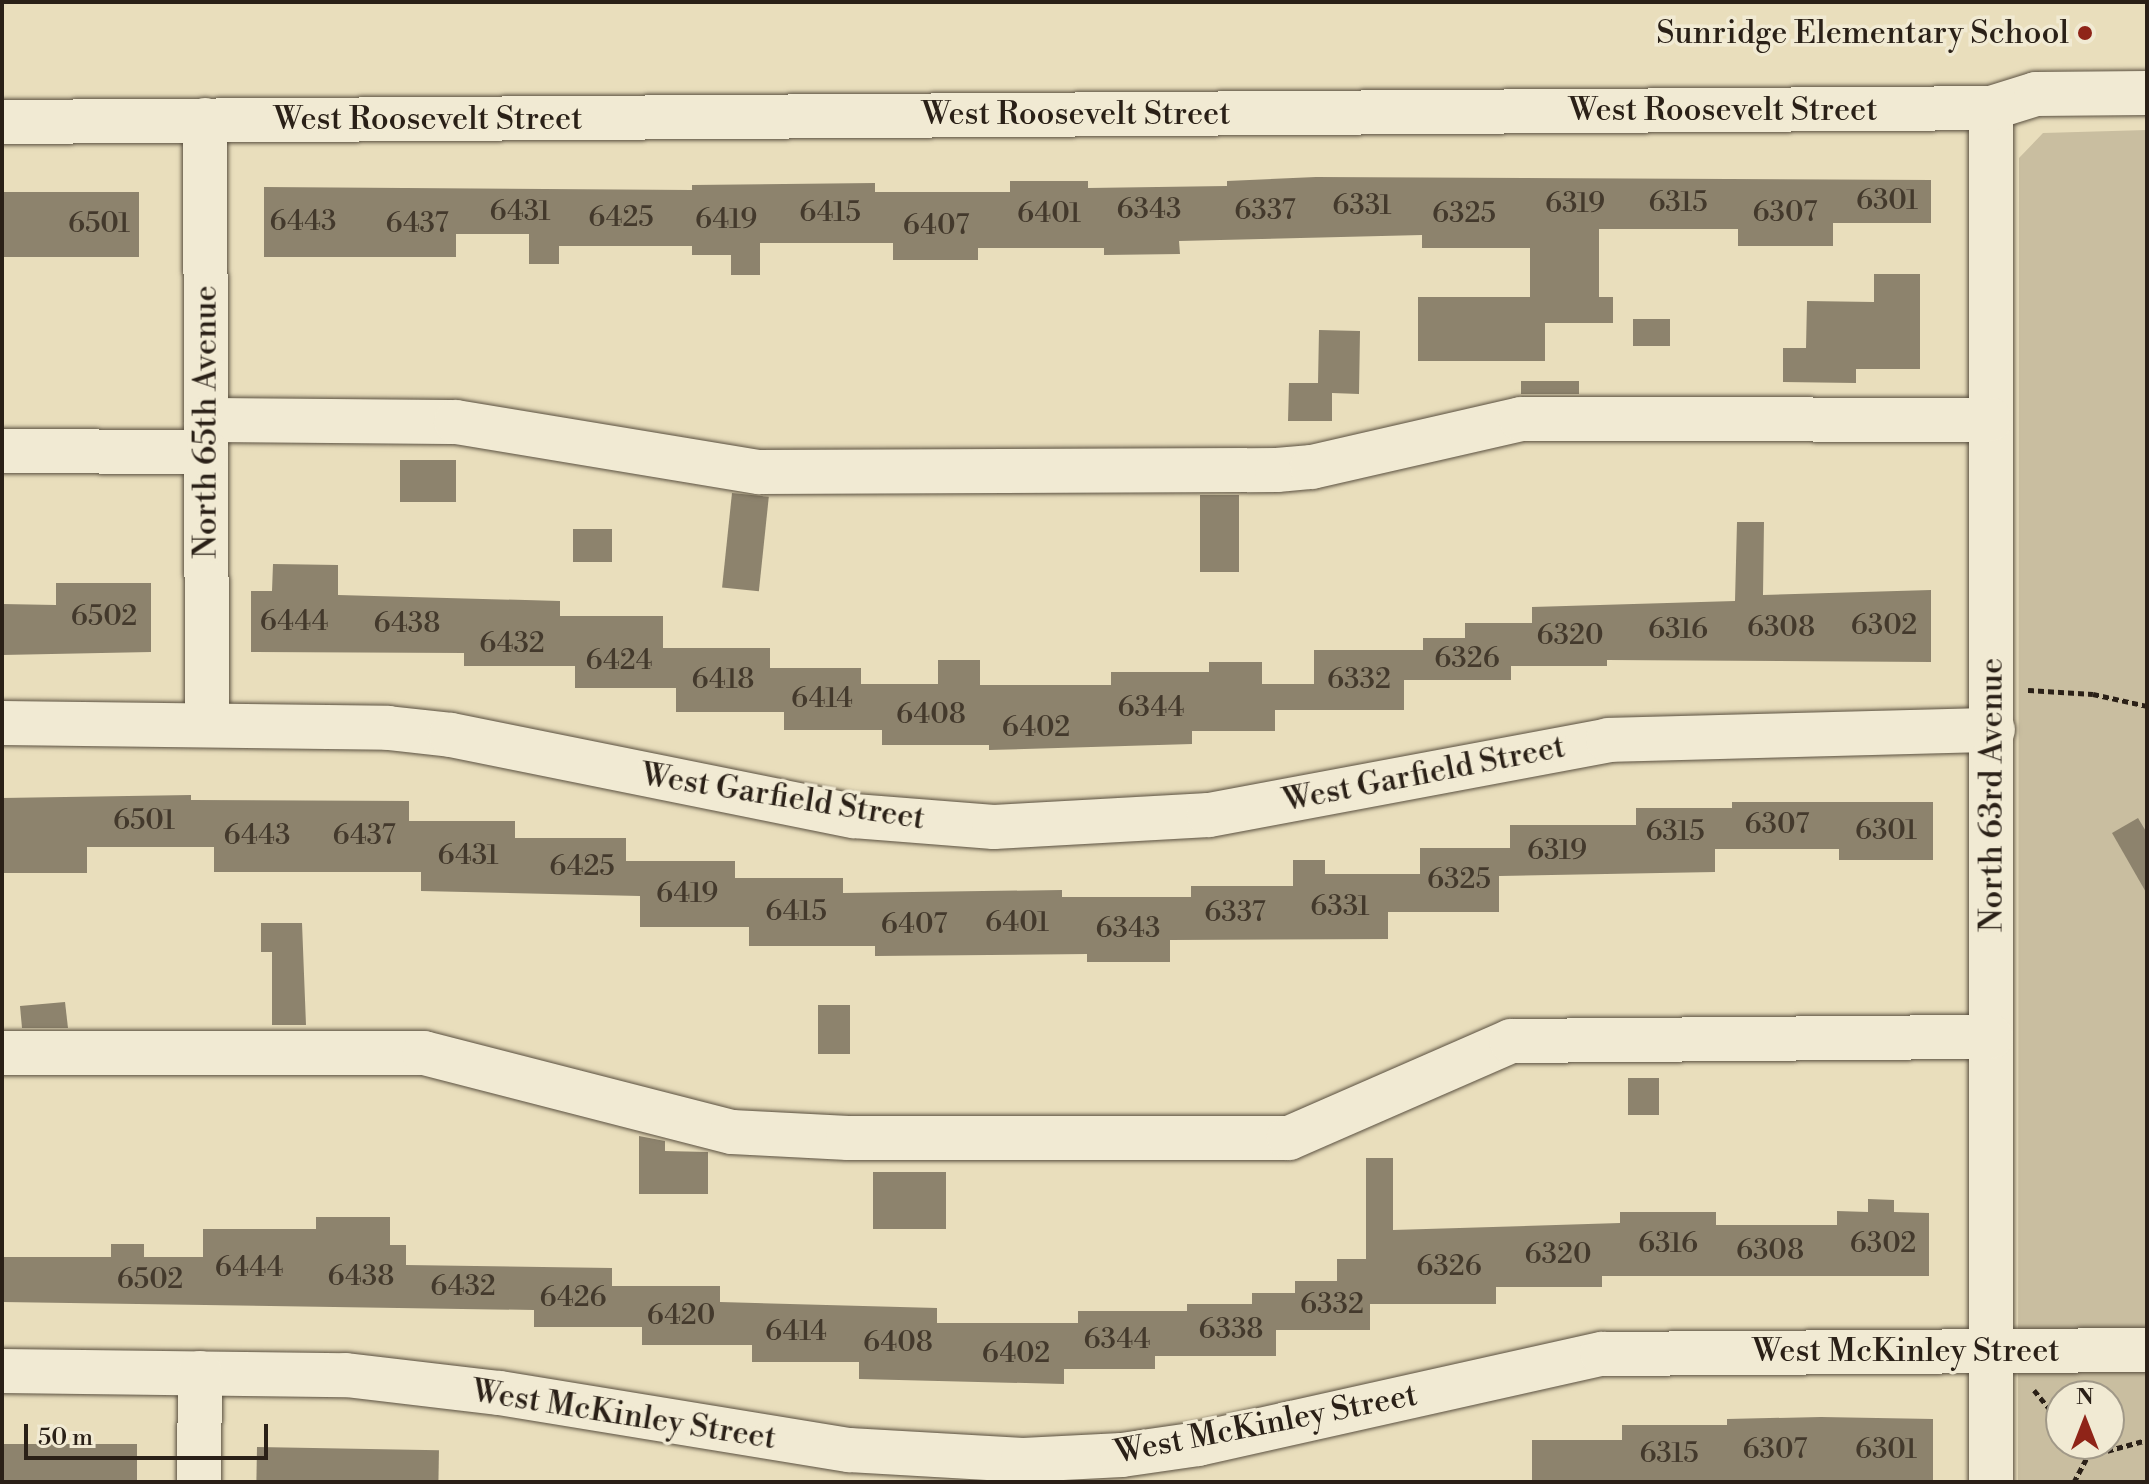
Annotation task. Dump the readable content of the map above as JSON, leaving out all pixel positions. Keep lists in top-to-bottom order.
{
  "streets": {
    "street": [
      "West Roosevelt Street",
      "North 65th Avenue",
      "West Garfield Street",
      "North 63rd Avenue",
      "West McKinley Street"
    ]
  },
  "crossings": [
    ["West Roosevelt Street", "North 65th Avenue"],
    ["West Roosevelt Street", "North 63rd Avenue"],
    ["North 65th Avenue", "West Garfield Street"],
    ["West Garfield Street", "North 63rd Avenue"],
    ["North 63rd Avenue", "West McKinley Street"]
  ],
  "places": ["Sunridge Elementary School"],
  "house_numbers": [
    "6301",
    "6315",
    "6319",
    "6331",
    "6343",
    "6337",
    "6431",
    "6415",
    "6307",
    "6401",
    "6325",
    "6425",
    "6419",
    "6443",
    "6501",
    "6437",
    "6407",
    "6502",
    "6444",
    "6438",
    "6302",
    "6308",
    "6316",
    "6320",
    "6432",
    "6326",
    "6424",
    "6418",
    "6332",
    "6414",
    "6344",
    "6408",
    "6402",
    "6501",
    "6307",
    "6301",
    "6315",
    "6443",
    "6437",
    "6319",
    "6431",
    "6425",
    "6325",
    "6419",
    "6331",
    "6415",
    "6337",
    "6401",
    "6407",
    "6343",
    "6316",
    "6302",
    "6308",
    "6320",
    "6326",
    "6444",
    "6438",
    "6502",
    "6432",
    "6426",
    "6332",
    "6420",
    "6338",
    "6414",
    "6344",
    "6408",
    "6402",
    "6307",
    "6301",
    "6315"
  ],
  "scale_bar": "50 m",
  "north": "top"
}
